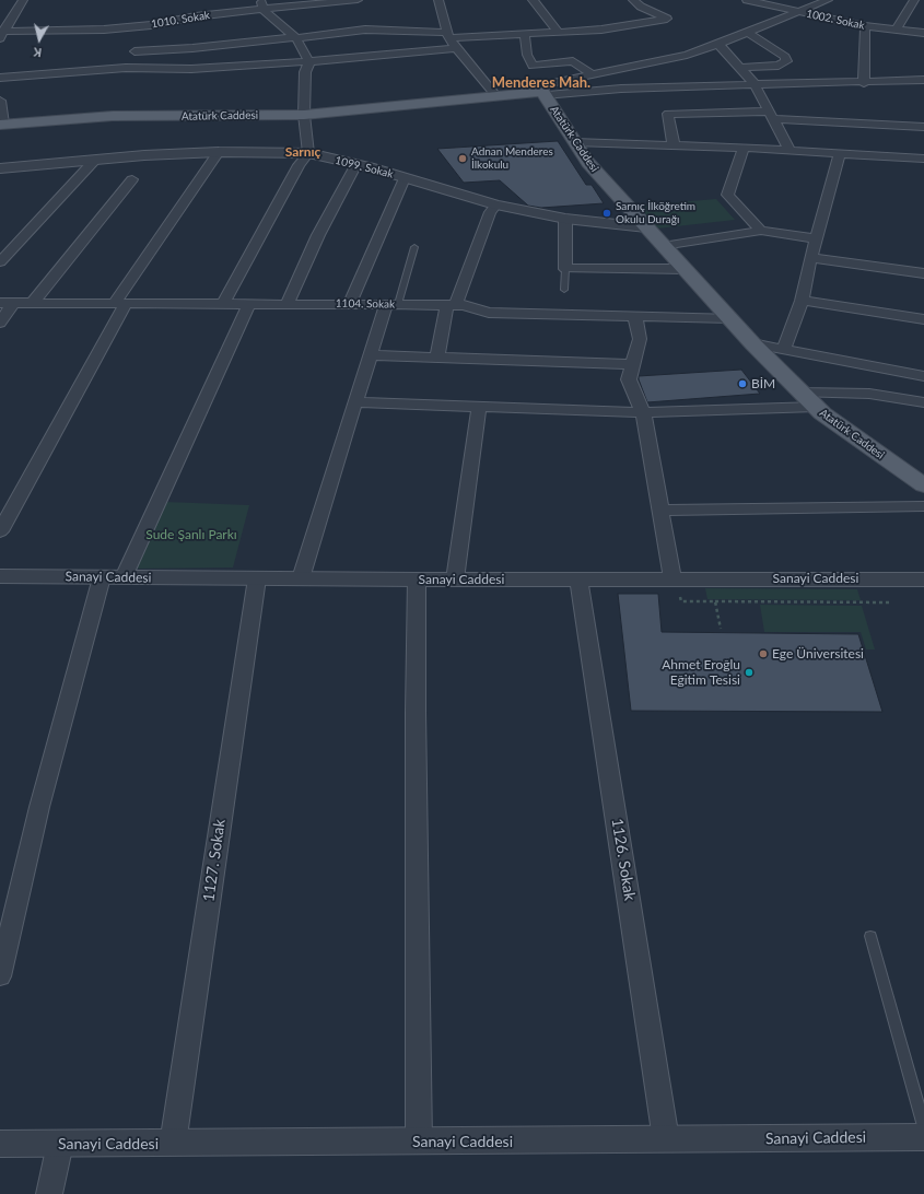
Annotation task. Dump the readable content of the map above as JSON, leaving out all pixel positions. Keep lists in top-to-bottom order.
{
  "streets": {
    "main road": ["Atatürk Caddesi"],
    "street": [
      "1010. Sokak",
      "1002. Sokak",
      "1099. Sokak",
      "1104. Sokak",
      "Sanayi Caddesi",
      "1126. Sokak",
      "1127. Sokak"
    ]
  },
  "crossings": [
    ["Atatürk Caddesi", "1099. Sokak"],
    ["Atatürk Caddesi", "1104. Sokak"],
    ["Sanayi Caddesi", "1126. Sokak"],
    ["Sanayi Caddesi", "1127. Sokak"]
  ],
  "districts": ["Menderes Mah.", "Sarnıç"],
  "parks": ["Sude Şanlı Parkı"],
  "places": [
    "Adnan Menderes İlkokulu",
    "Sarnıç İlköğretim Okulu Durağı",
    "BİM",
    "Ege Üniversitesi",
    "Ahmet Eroğlu Eğitim Tesisi"
  ],
  "north": "bottom"
}
